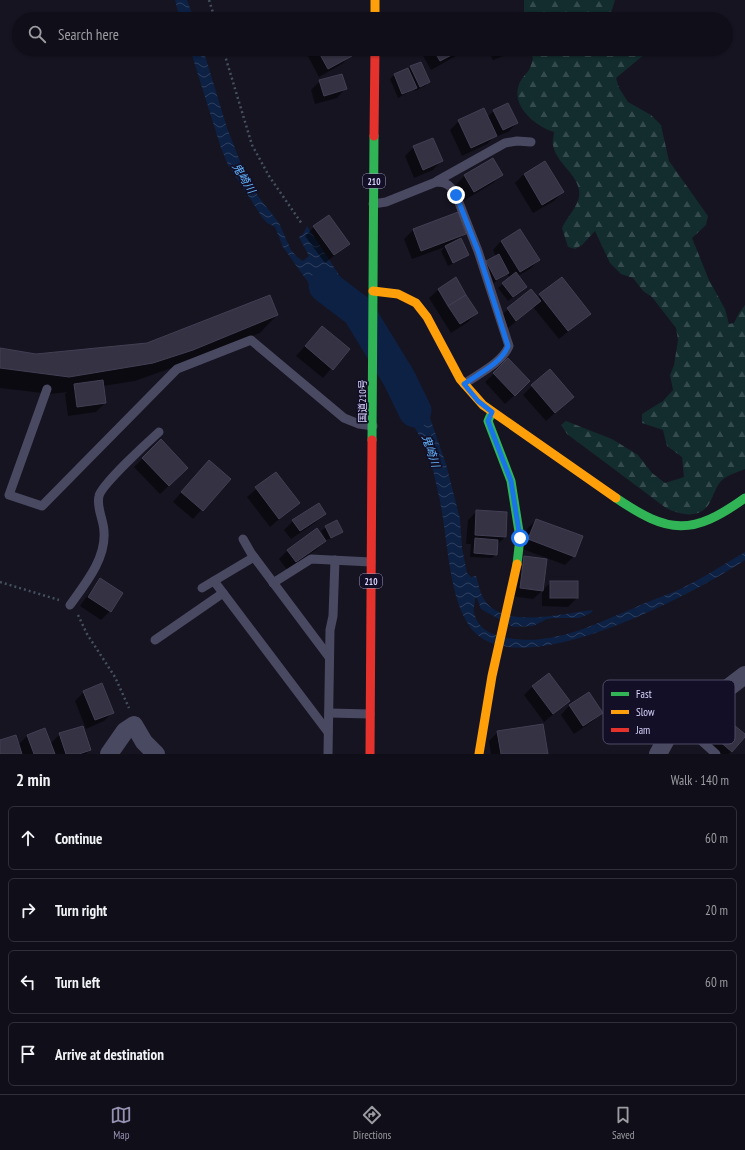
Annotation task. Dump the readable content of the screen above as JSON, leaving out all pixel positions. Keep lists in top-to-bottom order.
{
  "streets": {
    "main road": ["210", "国道210号"]
  },
  "water": ["鬼崎川"],
  "legend": ["Fast", "Slow", "Jam"],
  "page": {
    "search": "Search here",
    "heading": ["2 min", "Walk · 140 m"],
    "list": [
      ["Continue", "60 m"],
      ["Turn right", "20 m"],
      ["Turn left", "60 m"],
      "Arrive at destination"
    ],
    "nav": ["Map", "Directions", "Saved"]
  }
}
